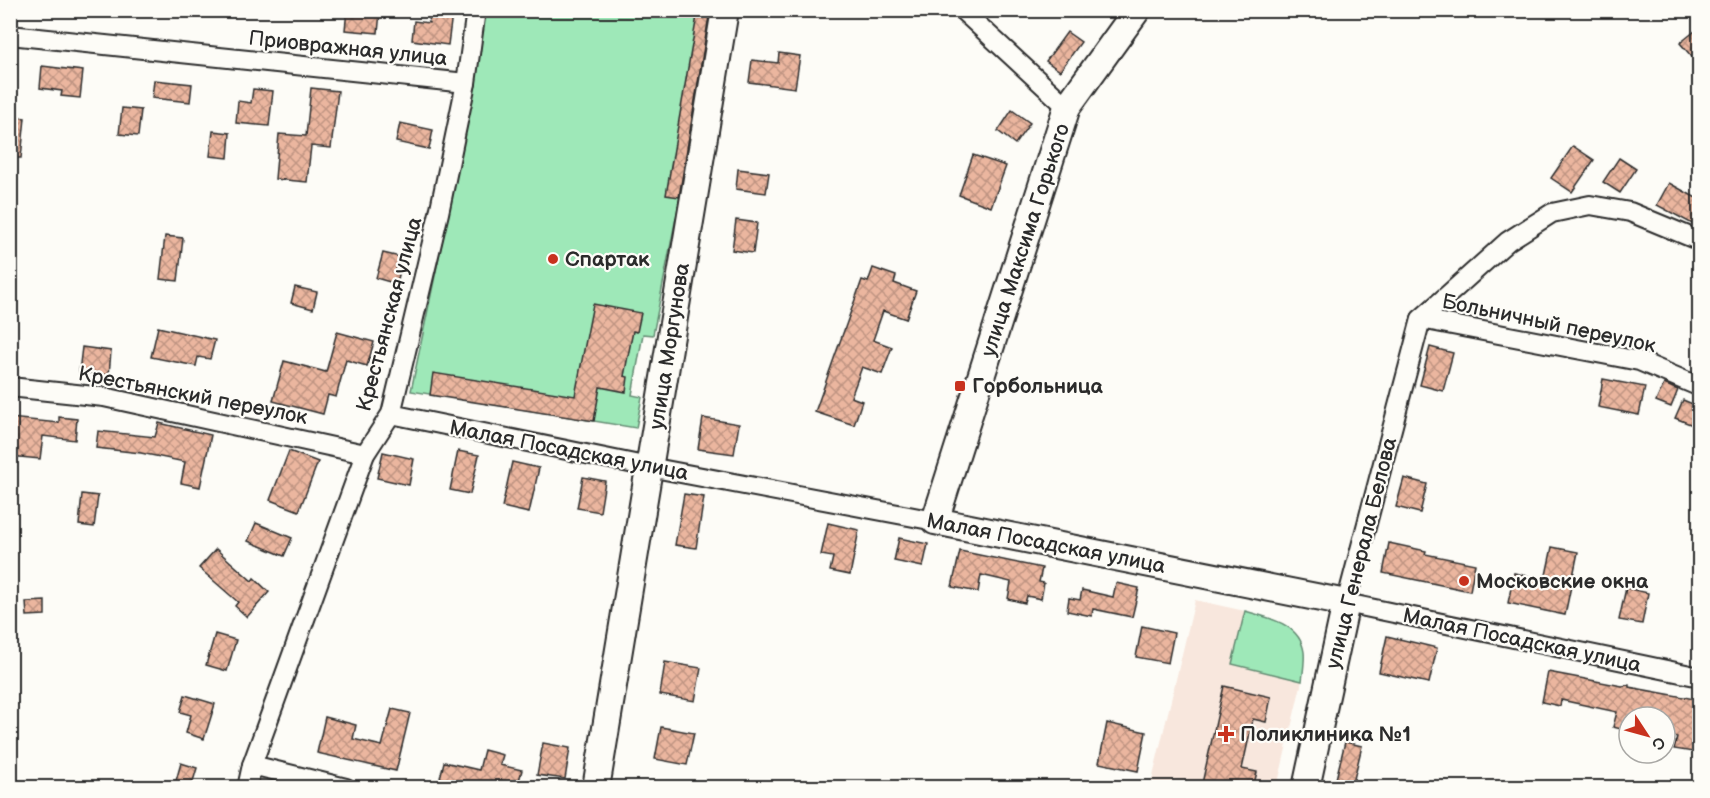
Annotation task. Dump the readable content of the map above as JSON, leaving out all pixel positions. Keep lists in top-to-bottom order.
{
  "streets": {
    "main road": [
      "улица Максима Горького",
      "улица Моргунова",
      "Малая Посадская улица",
      "улица Генерала Белова"
    ],
    "street": [
      "Приовражная улица",
      "Крестьянская улица",
      "Больничный переулок",
      "Крестьянский переулок"
    ]
  },
  "crossings": [
    ["Приовражная улица", "Крестьянская улица"],
    ["улица Максима Горького", "Малая Посадская улица"],
    ["Крестьянская улица", "Крестьянский переулок"],
    ["Крестьянская улица", "Малая Посадская улица"],
    ["Больничный переулок", "улица Генерала Белова"],
    ["улица Моргунова", "Малая Посадская улица"],
    ["Малая Посадская улица", "улица Генерала Белова"]
  ],
  "places": {
    "other": ["Спартак", "Московские окна"],
    "transit": ["Горбольница"],
    "health": ["Поликлиника №1"]
  },
  "north": "bottom right"
}
